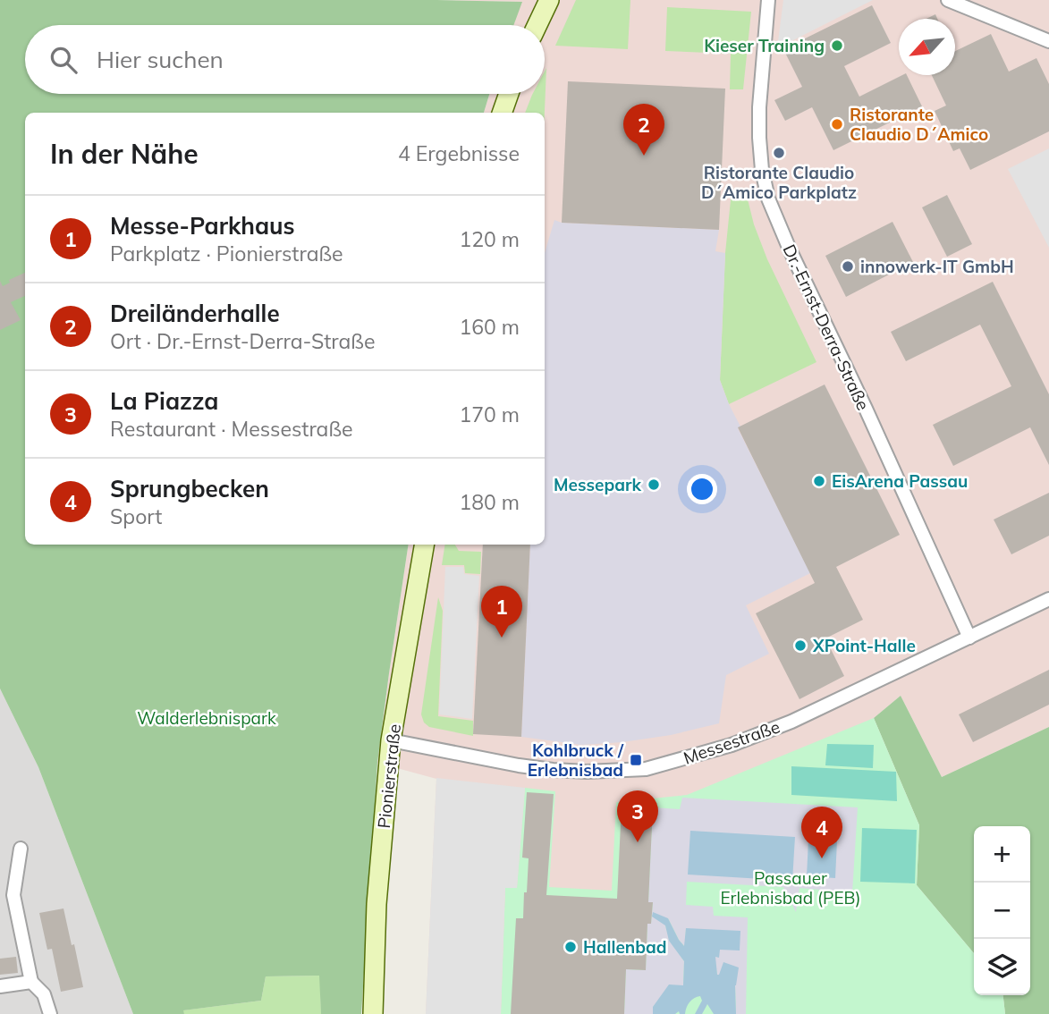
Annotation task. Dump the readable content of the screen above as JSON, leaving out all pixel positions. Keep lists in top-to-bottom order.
{
  "streets": {
    "main road": ["Pionierstraße"],
    "street": ["Dr.-Ernst-Derra-Straße", "Messestraße"]
  },
  "crossings": [
    ["Dr.-Ernst-Derra-Straße", "Messestraße"],
    ["Messestraße", "Pionierstraße"]
  ],
  "parks": ["Walderlebnispark", "Passauer Erlebnisbad (PEB)"],
  "places": {
    "other": [
      "Kieser Training",
      "Ristorante Claudio D´Amico",
      "Ristorante Claudio D´Amico Parkplatz",
      "innowerk-IT GmbH",
      "EisArena Passau",
      "Messepark",
      "XPoint-Halle",
      "Hallenbad"
    ],
    "transit": ["Kohlbruck / Erlebnisbad"]
  },
  "north": "bottom left",
  "page": {
    "search": "Hier suchen",
    "pins": [
      "2",
      "1",
      "3",
      "4"
    ],
    "heading": ["In der Nähe", "4 Ergebnisse"],
    "list": [
      {
        "mark": "1",
        "name": "Messe-Parkhaus",
        "note": "Parkplatz · Pionierstraße",
        "value": "120 m"
      },
      {
        "mark": "2",
        "name": "Dreiländerhalle",
        "note": "Ort · Dr.-Ernst-Derra-Straße",
        "value": "160 m"
      },
      {
        "mark": "3",
        "name": "La Piazza",
        "note": "Restaurant · Messestraße",
        "value": "170 m"
      },
      {
        "mark": "4",
        "name": "Sprungbecken",
        "note": "Sport",
        "value": "180 m"
      }
    ],
    "map_buttons": ["+", "−"]
  }
}
